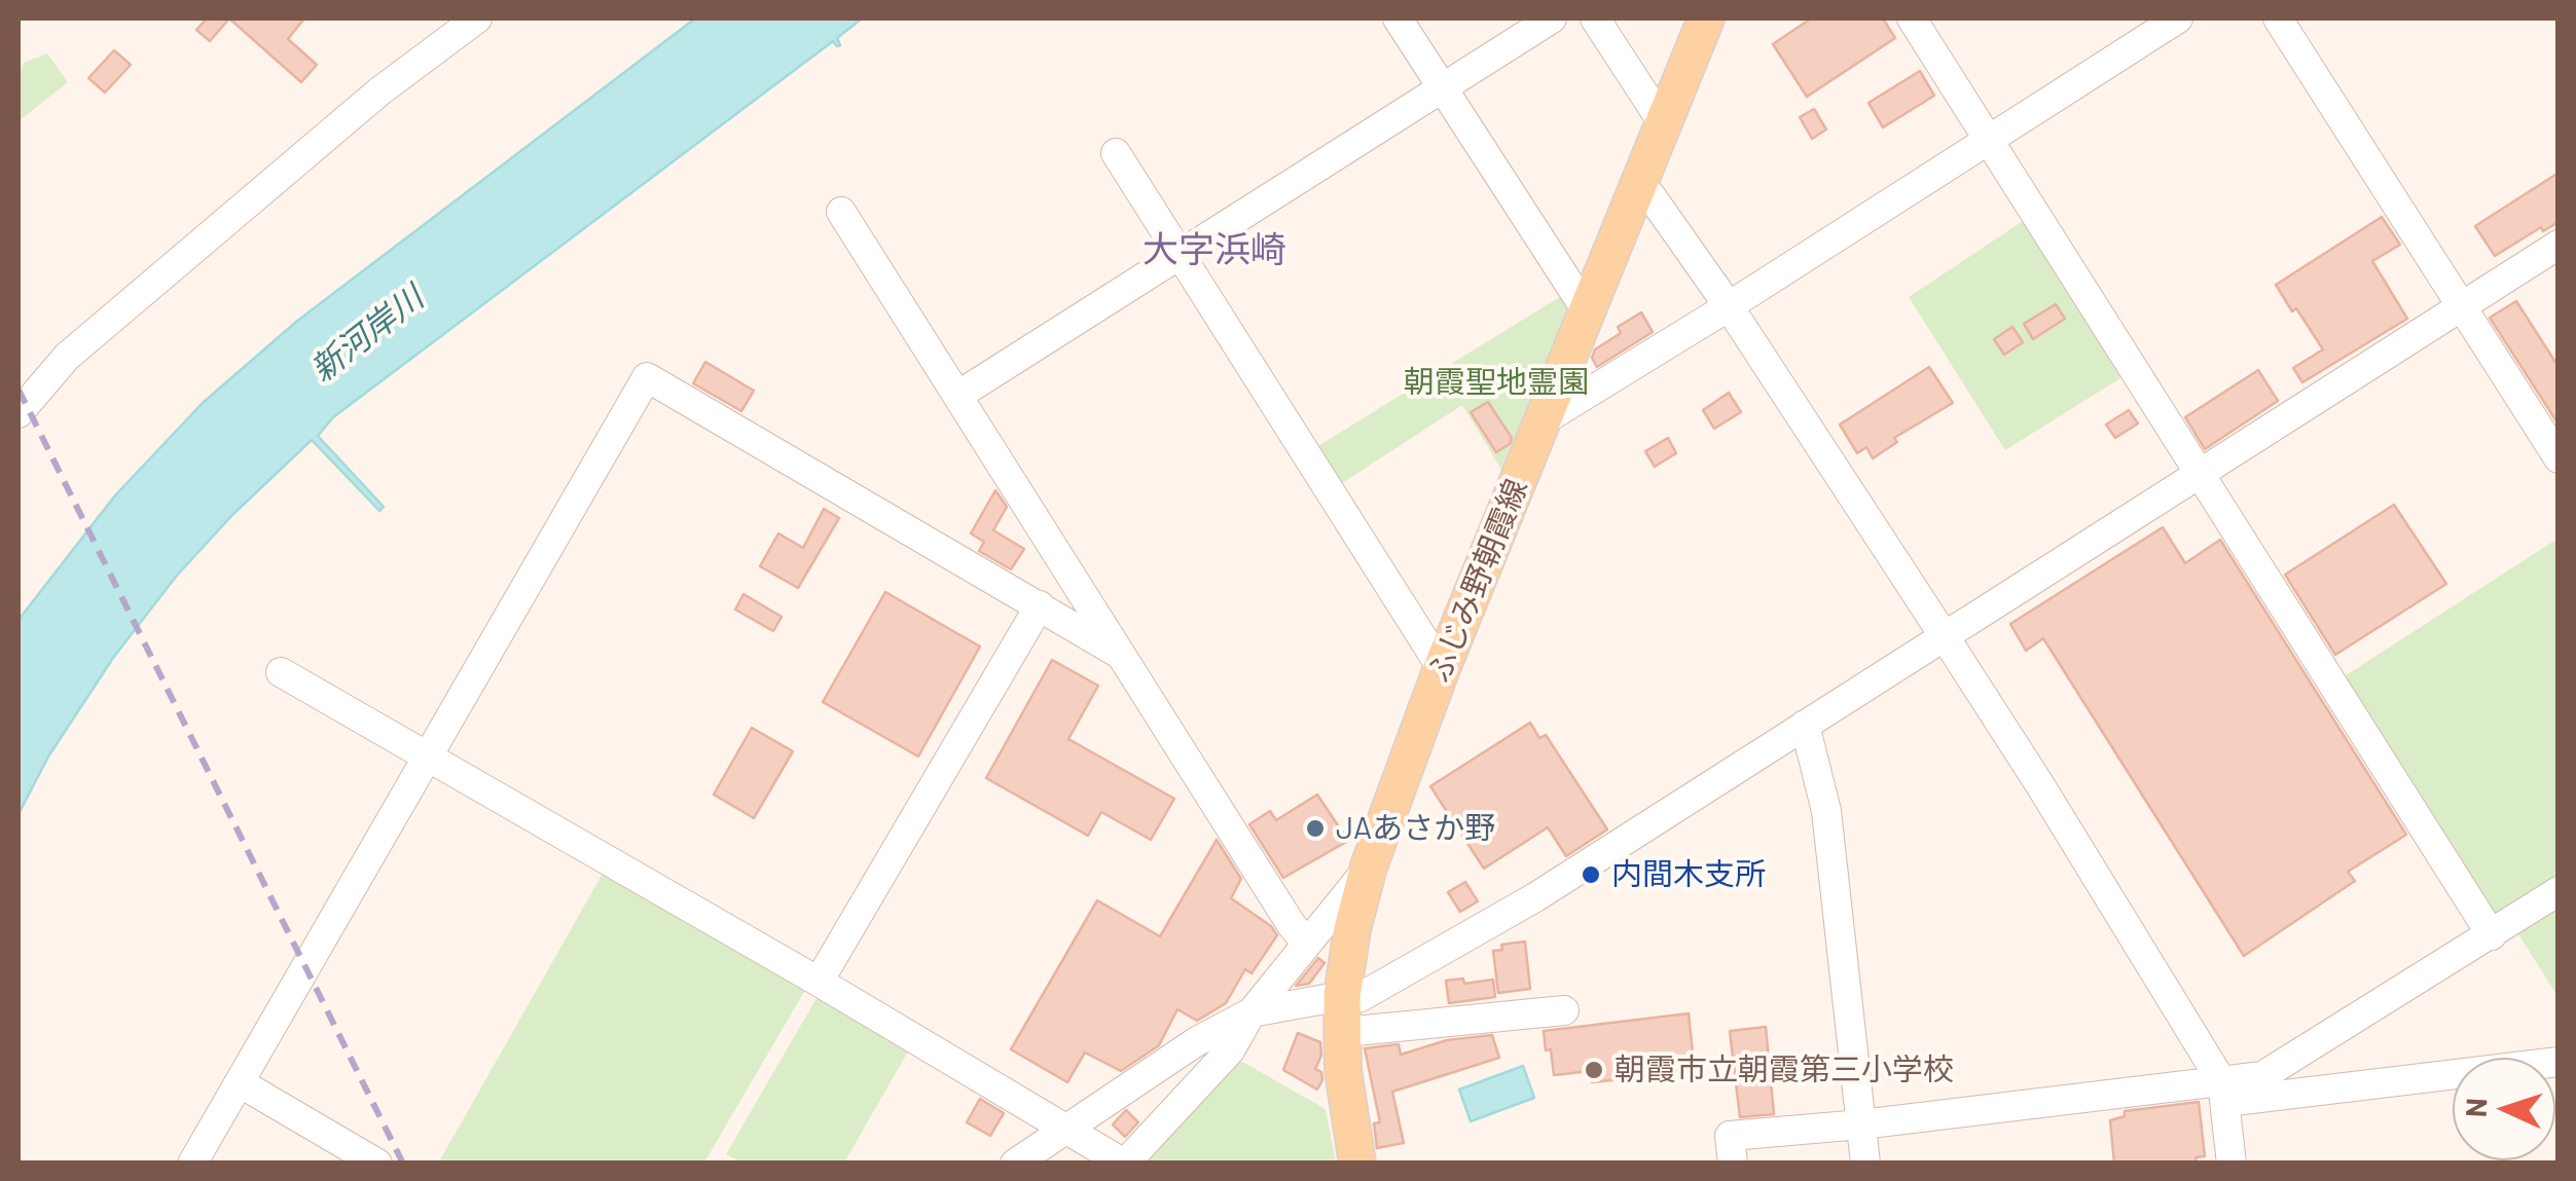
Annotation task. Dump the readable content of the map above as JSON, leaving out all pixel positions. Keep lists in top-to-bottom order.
{
  "streets": {
    "main road": ["ふじみ野朝霞線"]
  },
  "districts": ["大字浜崎"],
  "water": ["新河岸川"],
  "parks": ["朝霞聖地霊園"],
  "places": ["JAあさか野", "内間木支所", "朝霞市立朝霞第三小学校"],
  "north": "left"
}
